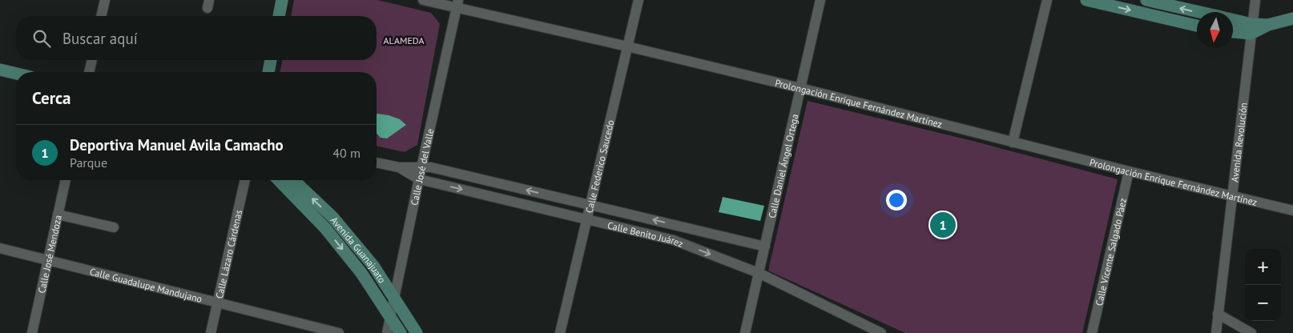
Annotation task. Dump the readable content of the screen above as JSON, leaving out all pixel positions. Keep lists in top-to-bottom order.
{
  "streets": {
    "street": [
      "Prolongación Enrique Fernández Martínez",
      "Avenida Revolución",
      "Calle José del Valle",
      "Calle Federico Saucedo",
      "Calle Daniel Ángel Ortega",
      "Calle Benito Juárez",
      "Avenida Guanajuato",
      "Calle Vicente Salgado Páez",
      "Calle José Mendoza",
      "Calle Lázaro Cárdenas",
      "Calle Guadalupe Mandujano"
    ]
  },
  "crossings": [
    ["Prolongación Enrique Fernández Martínez", "Avenida Revolución"],
    ["Prolongación Enrique Fernández Martínez", "Calle José del Valle"],
    ["Prolongación Enrique Fernández Martínez", "Calle Federico Saucedo"],
    ["Prolongación Enrique Fernández Martínez", "Calle Daniel Ángel Ortega"],
    ["Prolongación Enrique Fernández Martínez", "Calle Vicente Salgado Páez"],
    ["Calle José del Valle", "Calle Benito Juárez"],
    ["Calle José del Valle", "Avenida Guanajuato"],
    ["Calle Federico Saucedo", "Calle Benito Juárez"],
    ["Calle Daniel Ángel Ortega", "Calle Benito Juárez"],
    ["Calle José Mendoza", "Calle Guadalupe Mandujano"],
    ["Calle Lázaro Cárdenas", "Calle Guadalupe Mandujano"]
  ],
  "parks": ["ALAMEDA"],
  "north": "bottom",
  "page": {
    "search": "Buscar aquí",
    "heading": "Cerca",
    "list": [
      {
        "mark": "1",
        "name": "Deportiva Manuel Avila Camacho",
        "note": "Parque",
        "value": "40 m"
      }
    ],
    "pins": "1",
    "map_buttons": ["+", "−"]
  }
}
